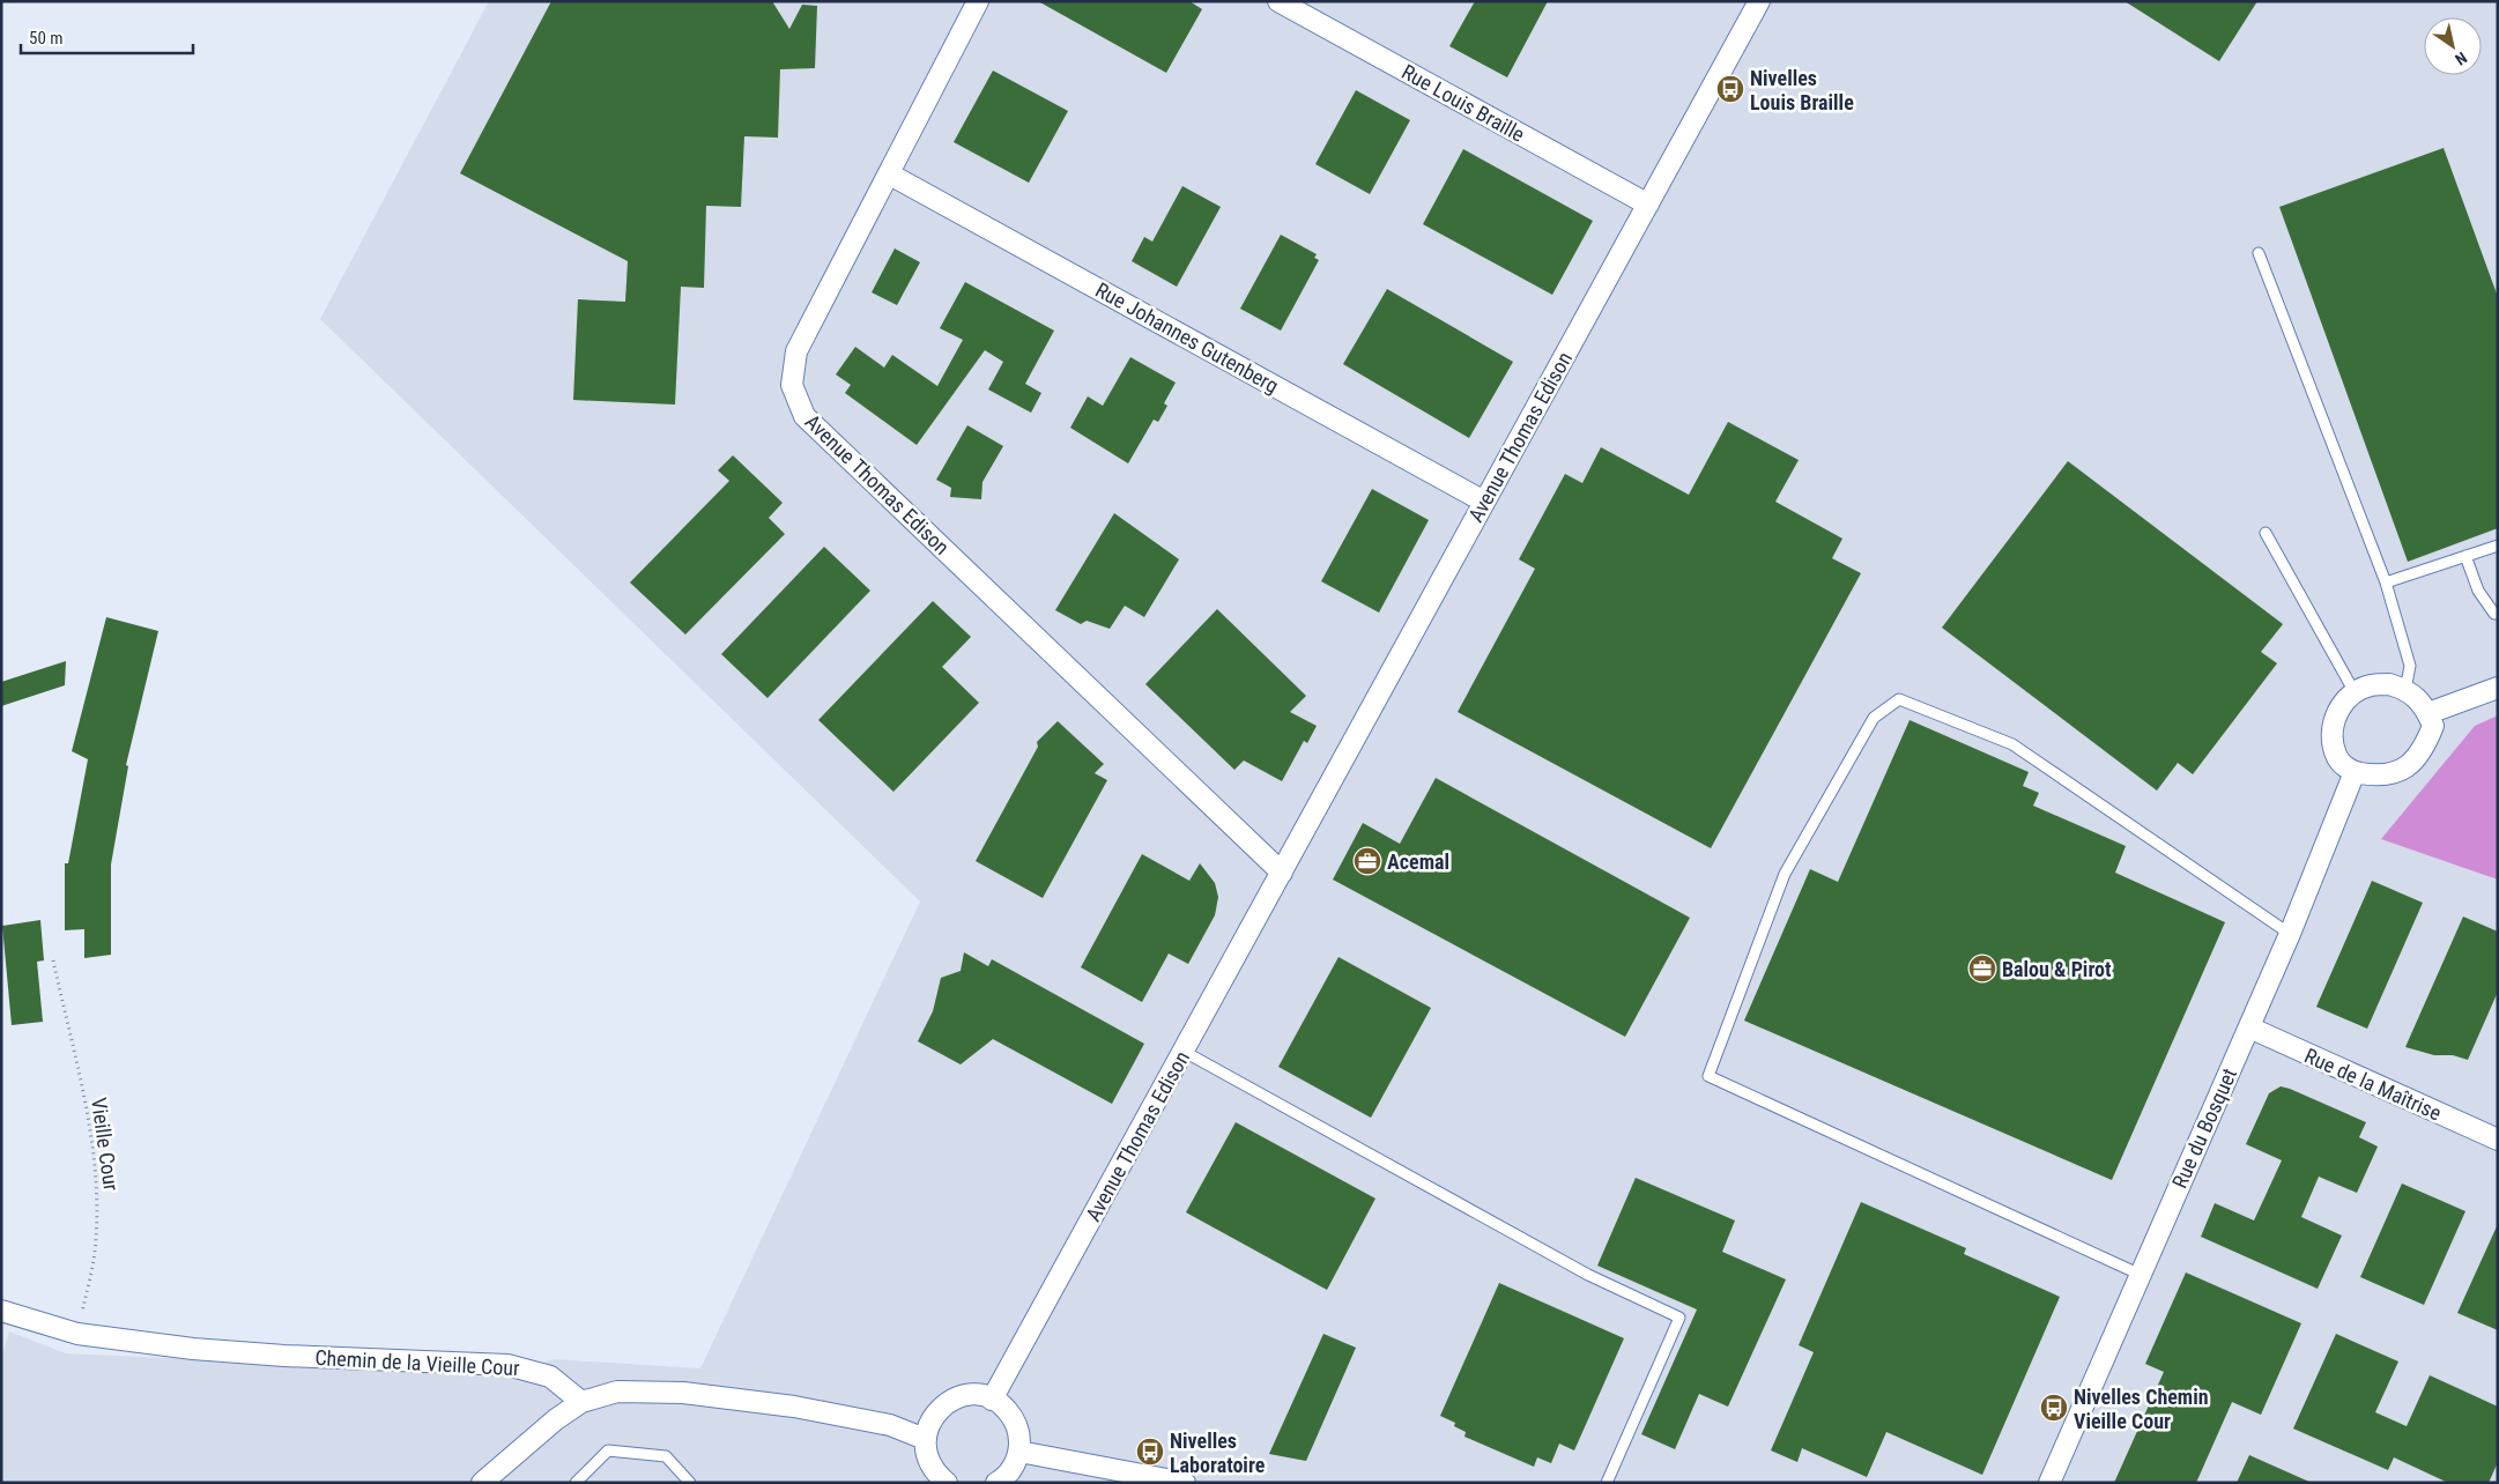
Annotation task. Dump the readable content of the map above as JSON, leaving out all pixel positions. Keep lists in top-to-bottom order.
{
  "streets": {
    "street": [
      "Rue Louis Braille",
      "Rue Johannes Gutenberg",
      "Avenue Thomas Edison",
      "Rue de la Maîtrise",
      "Rue du Bosquet",
      "Chemin de la Vieille Cour"
    ],
    "path": ["Vieille Cour"]
  },
  "crossings": [
    ["Rue Louis Braille", "Avenue Thomas Edison"],
    ["Rue Johannes Gutenberg", "Avenue Thomas Edison"],
    ["Rue de la Maîtrise", "Rue du Bosquet"],
    ["Vieille Cour", "Chemin de la Vieille Cour"]
  ],
  "places": {
    "bus stop": ["Nivelles Louis Braille", "Nivelles Chemin Vieille Cour", "Nivelles Laboratoire"],
    "office": ["Acemal", "Balou & Pirot"]
  },
  "scale_bar": "50 m",
  "north": "bottom right"
}
